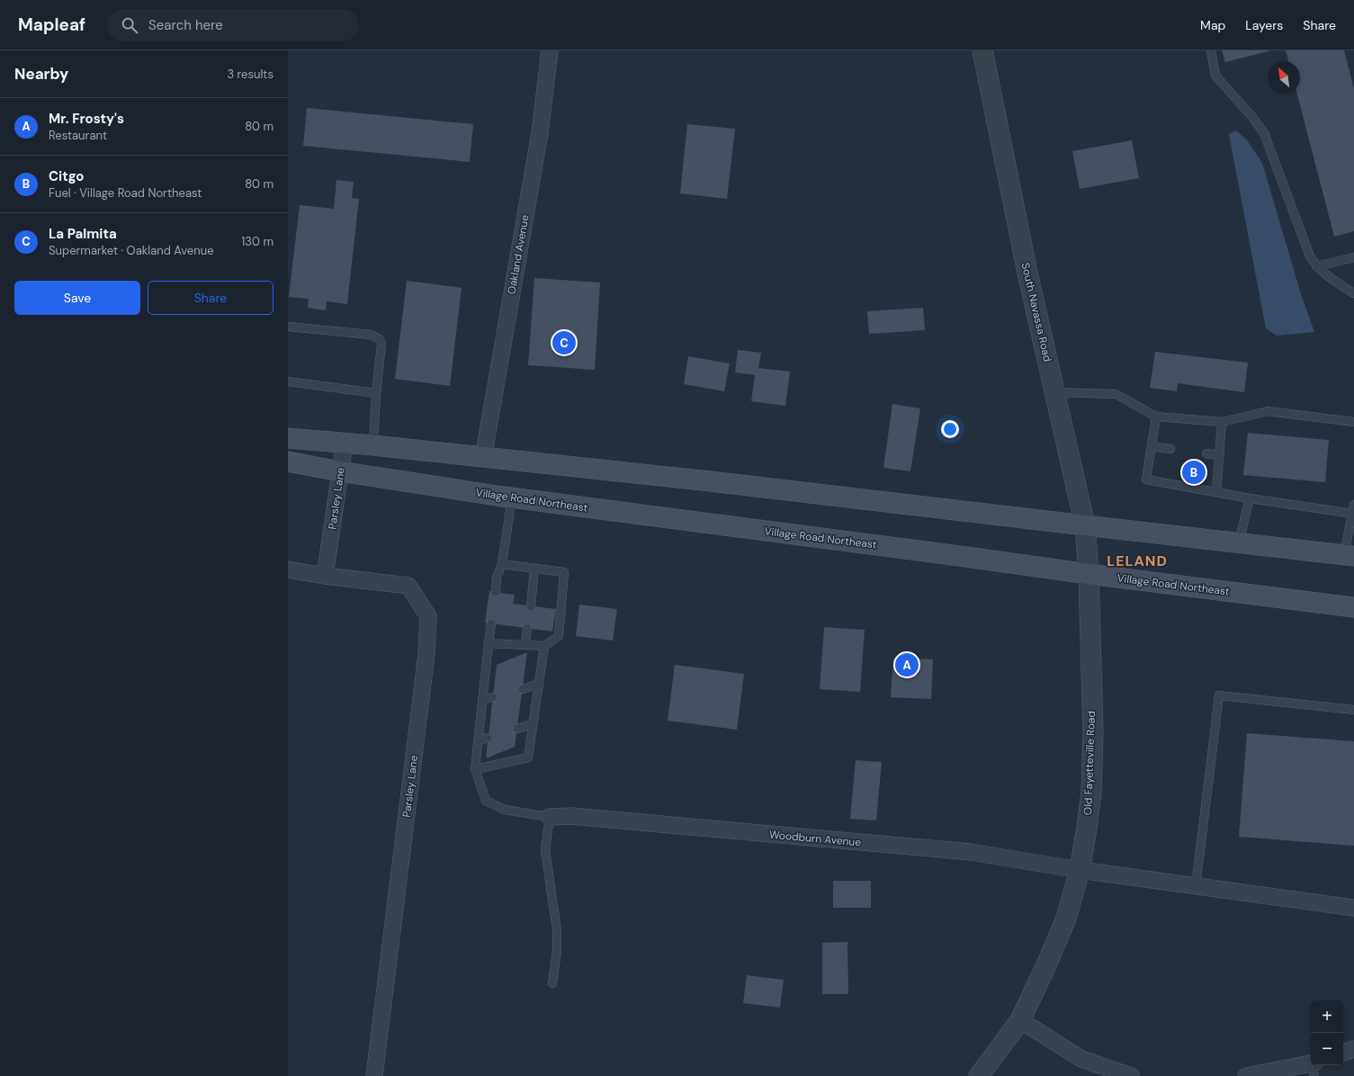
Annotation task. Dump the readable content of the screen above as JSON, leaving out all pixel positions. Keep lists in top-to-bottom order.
{
  "streets": {
    "main road": ["Village Road Northeast"],
    "street": [
      "Oakland Avenue",
      "South Navassa Road",
      "Parsley Lane",
      "Old Fayetteville Road",
      "Woodburn Avenue"
    ]
  },
  "crossings": [
    ["South Navassa Road", "Village Road Northeast"],
    ["South Navassa Road", "Old Fayetteville Road"],
    ["Parsley Lane", "Village Road Northeast"],
    ["Village Road Northeast", "Old Fayetteville Road"],
    ["Old Fayetteville Road", "Woodburn Avenue"]
  ],
  "districts": ["LELAND"],
  "north": "top left",
  "page": {
    "header": "Mapleaf",
    "search": "Search here",
    "nav": ["Map", "Layers", "Share"],
    "heading": ["Nearby", "3 results"],
    "list": [
      {
        "mark": "A",
        "name": "Mr. Frosty's",
        "note": "Restaurant",
        "value": "80 m"
      },
      {
        "mark": "B",
        "name": "Citgo",
        "note": "Fuel · Village Road Northeast",
        "value": "80 m"
      },
      {
        "mark": "C",
        "name": "La Palmita",
        "note": "Supermarket · Oakland Avenue",
        "value": "130 m"
      }
    ],
    "buttons": ["Save", "Share"],
    "pins": ["C", "B", "A"],
    "map_buttons": ["+", "−"]
  }
}
